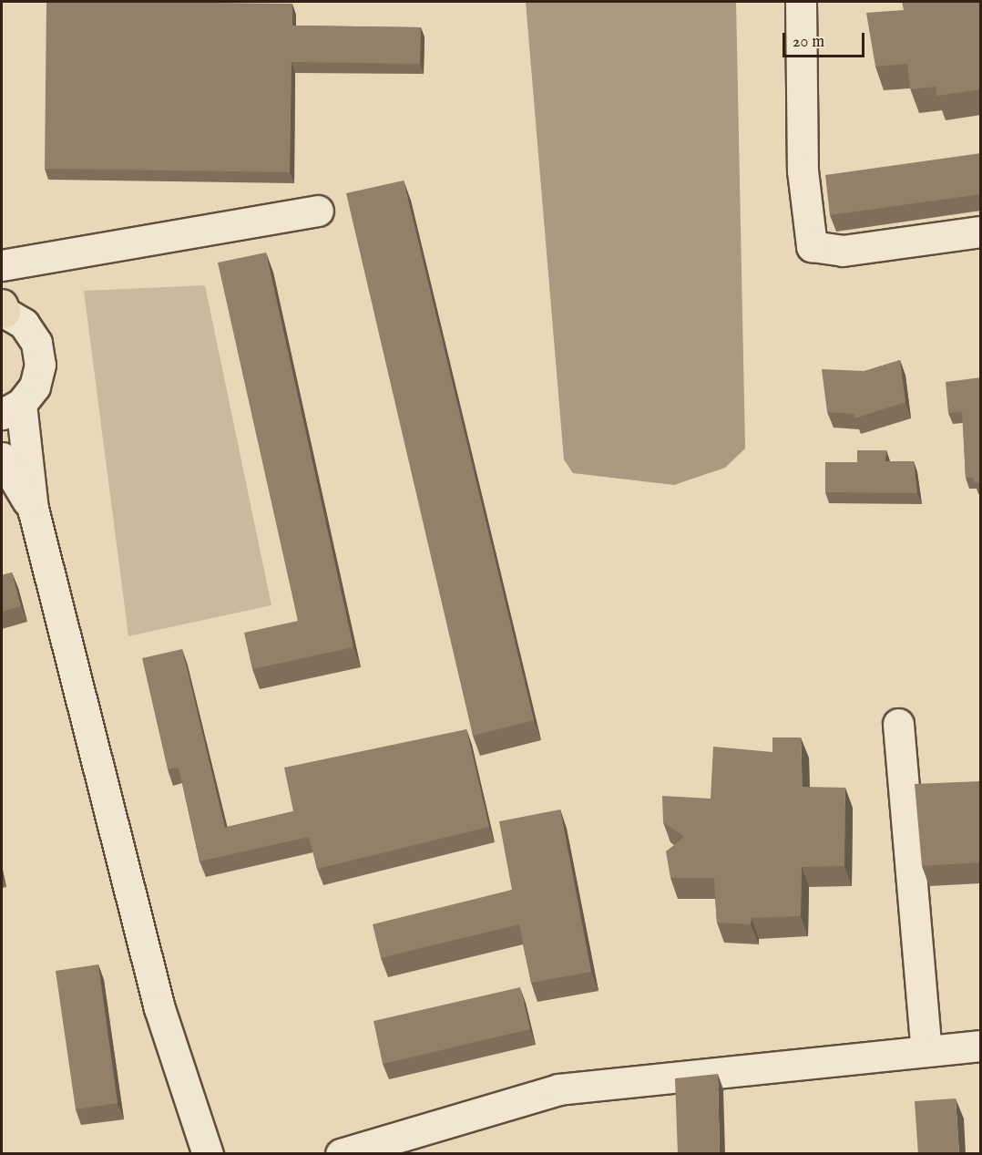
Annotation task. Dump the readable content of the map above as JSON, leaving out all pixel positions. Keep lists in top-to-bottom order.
{
  "scale_bar": "20 m"
}
